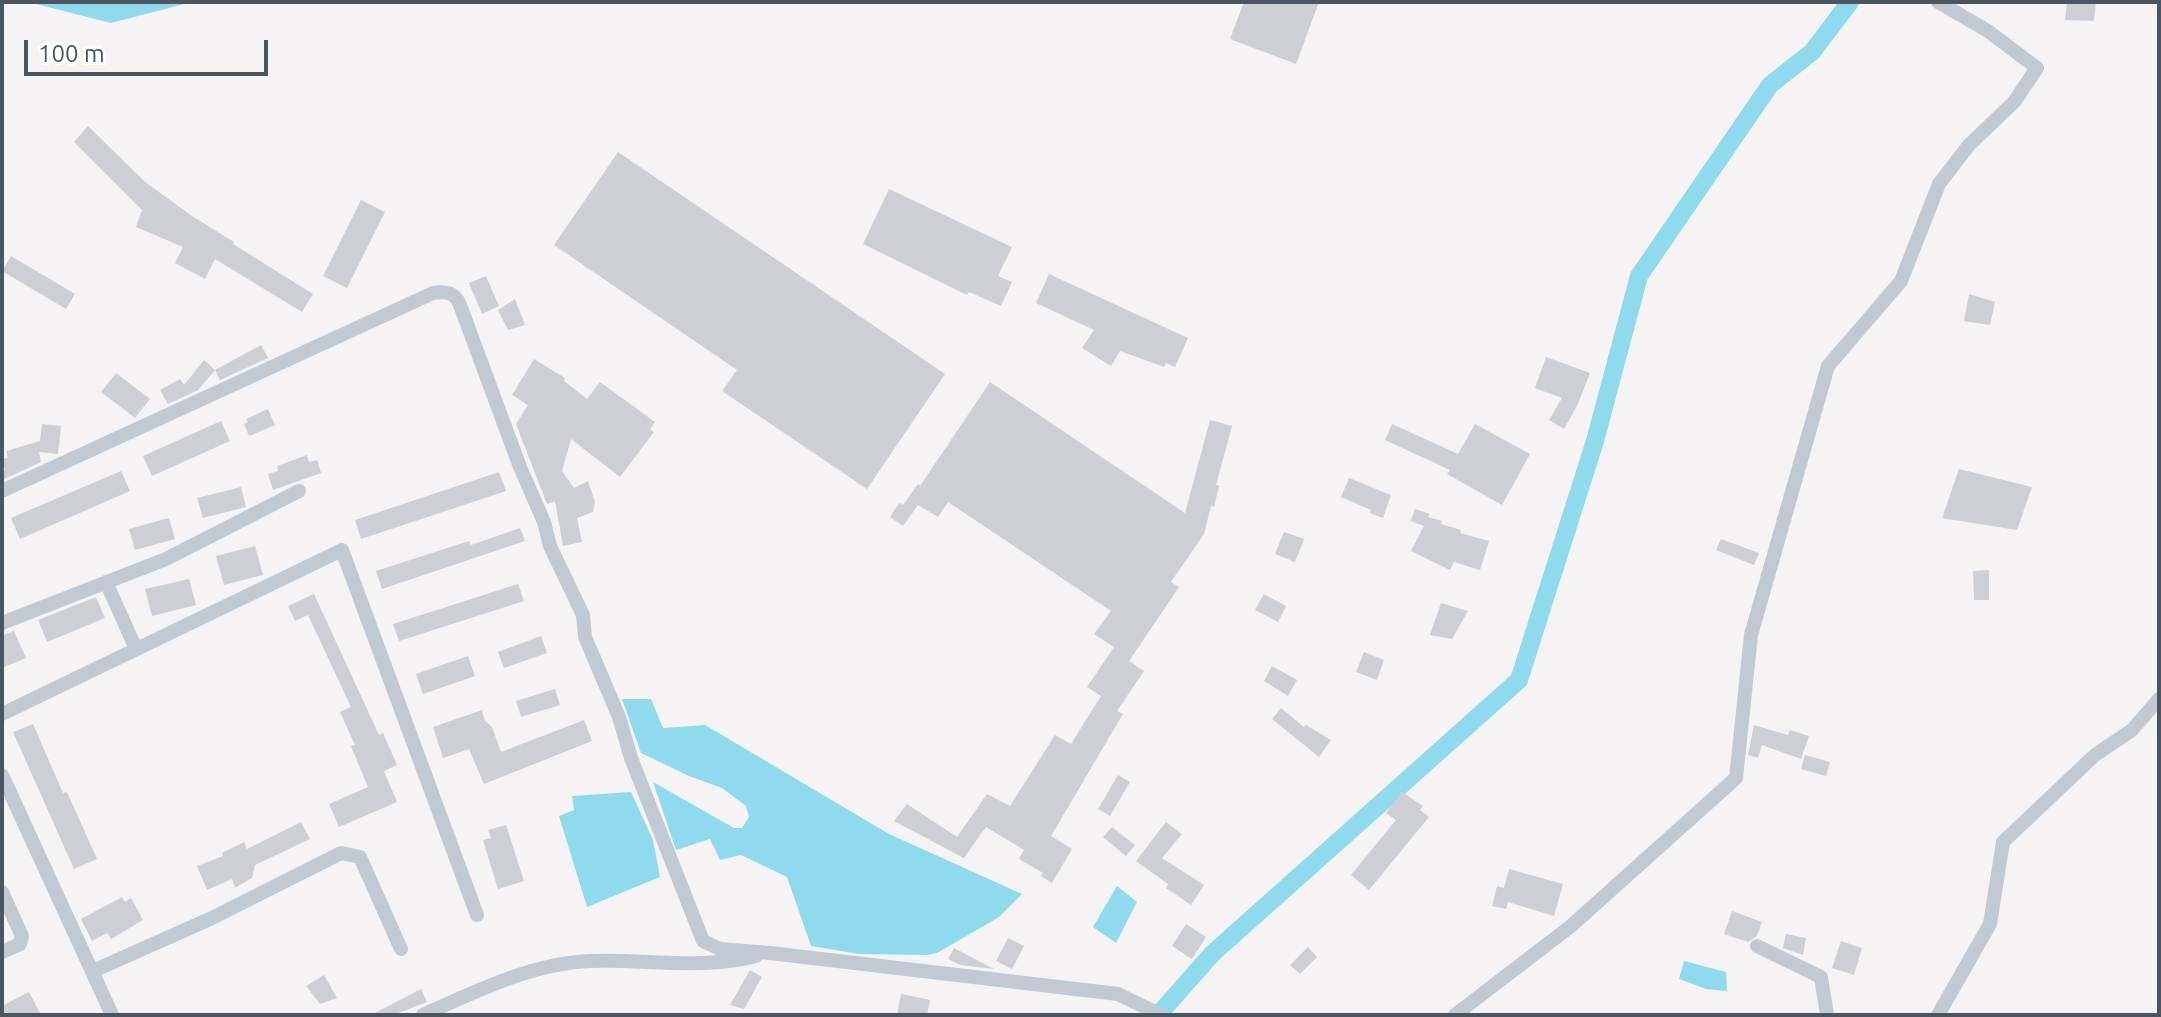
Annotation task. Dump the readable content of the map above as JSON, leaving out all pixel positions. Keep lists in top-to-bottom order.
{
  "scale_bar": "100 m"
}
